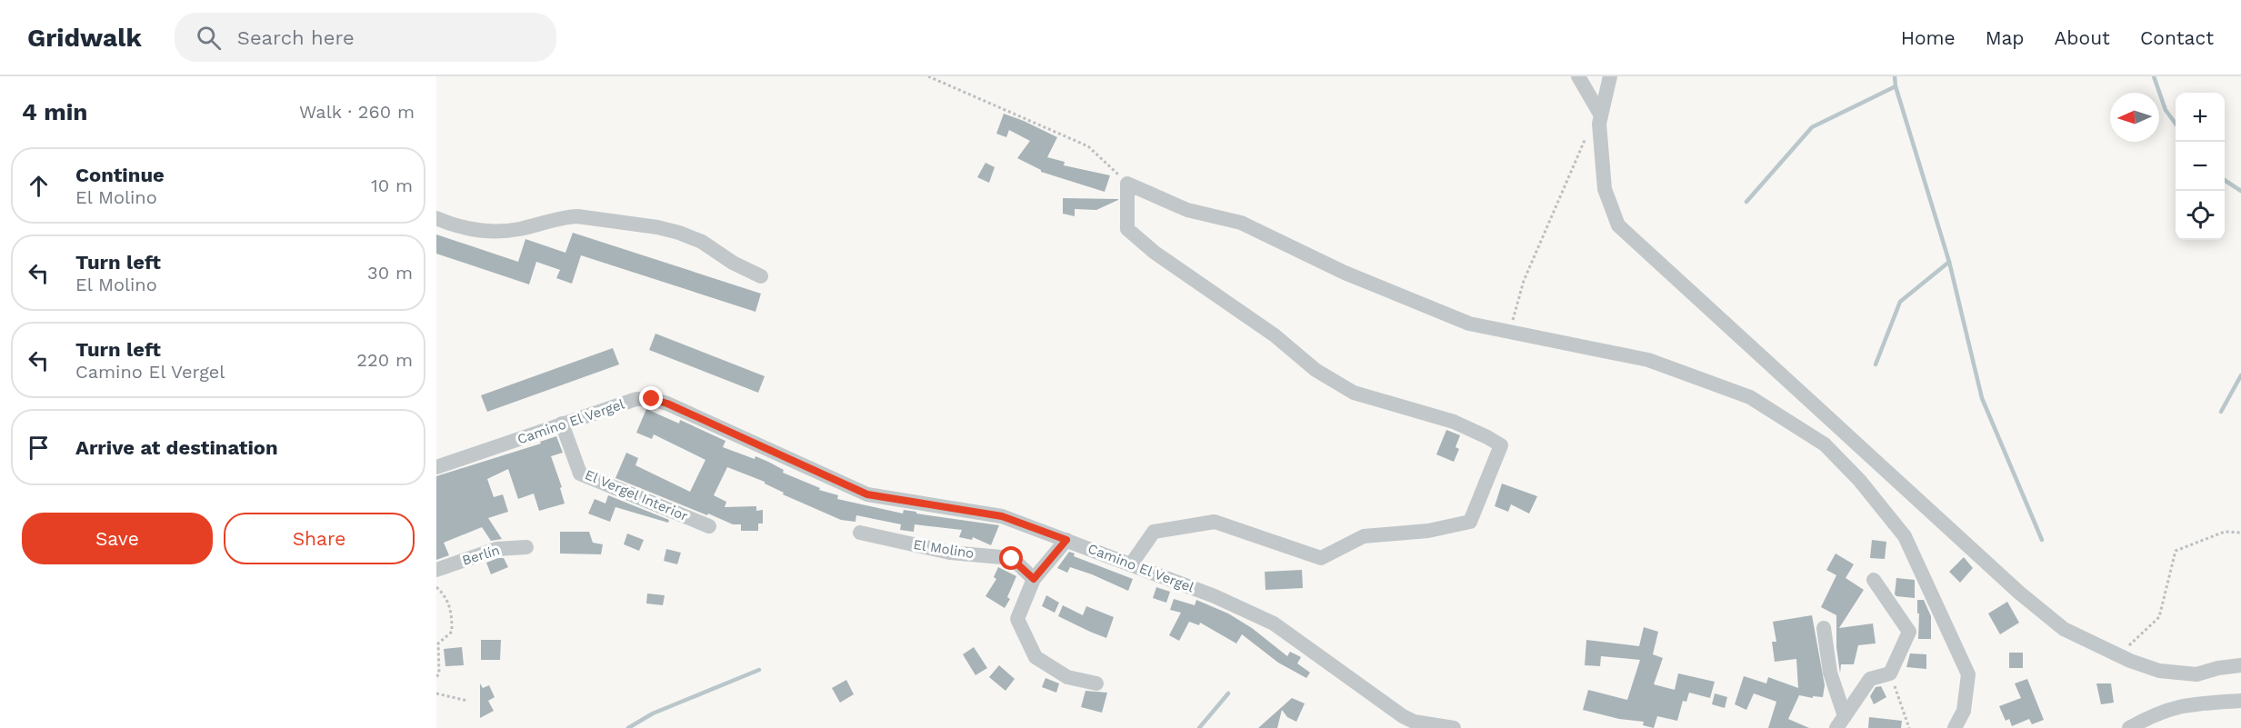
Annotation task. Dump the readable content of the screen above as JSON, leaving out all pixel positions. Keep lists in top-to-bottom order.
{
  "streets": {
    "street": [
      "Camino El Vergel",
      "El Vergel Interior",
      "El Molino",
      "Berlín"
    ]
  },
  "crossings": [
    ["Camino El Vergel", "El Vergel Interior"]
  ],
  "north": "left",
  "page": {
    "header": "Gridwalk",
    "search": "Search here",
    "nav": [
      "Home",
      "Map",
      "About",
      "Contact"
    ],
    "heading": ["4 min", "Walk · 260 m"],
    "map_buttons": ["+", "−"],
    "list": [
      ["Continue", "El Molino", "10 m"],
      ["Turn left", "El Molino", "30 m"],
      ["Turn left", "Camino El Vergel", "220 m"],
      "Arrive at destination"
    ],
    "buttons": ["Save", "Share"]
  }
}
